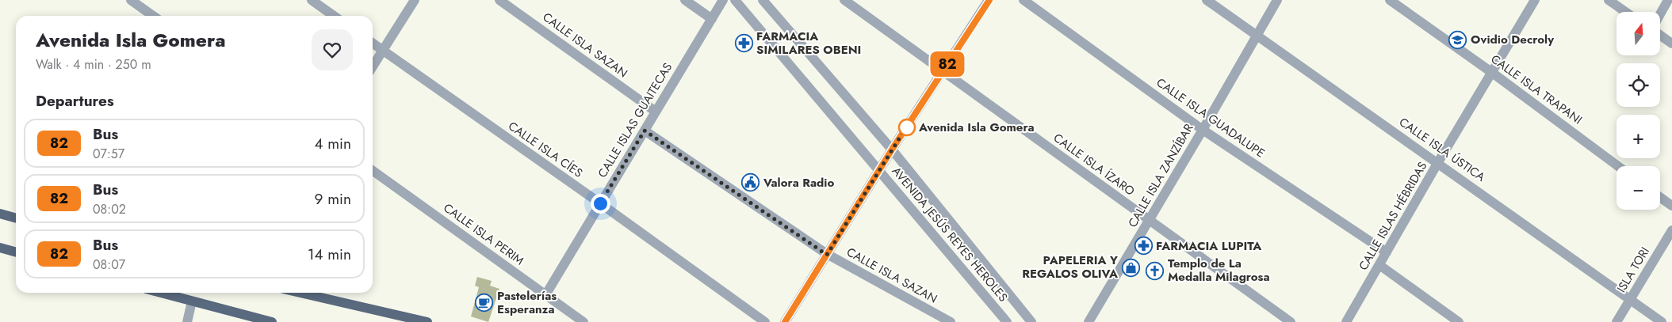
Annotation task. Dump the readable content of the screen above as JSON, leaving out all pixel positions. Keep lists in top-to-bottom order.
{
  "streets": {
    "street": [
      "CALLE ISLA SAZAN",
      "CALLE ISLA TRAPANI",
      "CALLE ISLA GUADALUPE",
      "CALLE ISLAS GUAITECAS",
      "CALLE ISLA CÍES",
      "CALLE ISLA ÚSTICA",
      "CALLE ISLA ÍZARO",
      "CALLE ISLA ZANZÍBAR",
      "CALLE ISLAS HÉBRIDAS",
      "CALLE ISLA PERIM",
      "AVENIDA JESÚS REYES HEROLES",
      "ISLA TORI"
    ]
  },
  "crossings": [
    ["CALLE ISLA SAZAN", "CALLE ISLAS GUAITECAS"],
    ["CALLE ISLA TRAPANI", "CALLE ISLAS HÉBRIDAS"],
    ["CALLE ISLA GUADALUPE", "CALLE ISLA ZANZÍBAR"],
    ["CALLE ISLA GUADALUPE", "CALLE ISLAS HÉBRIDAS"],
    ["CALLE ISLAS GUAITECAS", "CALLE ISLA CÍES"],
    ["CALLE ISLAS GUAITECAS", "CALLE ISLA PERIM"],
    ["CALLE ISLA ÚSTICA", "CALLE ISLA ZANZÍBAR"],
    ["CALLE ISLA ÚSTICA", "CALLE ISLAS HÉBRIDAS"],
    ["CALLE ISLA ÚSTICA", "ISLA TORI"],
    ["CALLE ISLA ÍZARO", "CALLE ISLA ZANZÍBAR"]
  ],
  "places": {
    "school or university": ["Ovidio Decroly"],
    "pharmacy": ["FARMACIA SIMILARES OBENI", "FARMACIA LUPITA"],
    "other": ["Avenida Isla Gomera"],
    "public building": ["Valora Radio"],
    "shop": ["PAPELERIA Y REGALOS OLIVA"],
    "church": ["Templo de La Medalla Milagrosa"],
    "cafe": ["Pastelerías Esperanza"]
  },
  "lines": ["bus line 82"],
  "north": "top",
  "page": {
    "on_map": "82",
    "map_buttons": ["+", "−"],
    "heading": [
      ["Avenida Isla Gomera", "Walk · 4 min · 250 m"],
      "Departures"
    ],
    "list": [
      {
        "mark": "82",
        "name": "Bus",
        "note": "07:57",
        "value": "4 min"
      },
      {
        "mark": "82",
        "name": "Bus",
        "note": "08:02",
        "value": "9 min"
      },
      {
        "mark": "82",
        "name": "Bus",
        "note": "08:07",
        "value": "14 min"
      }
    ]
  }
}
